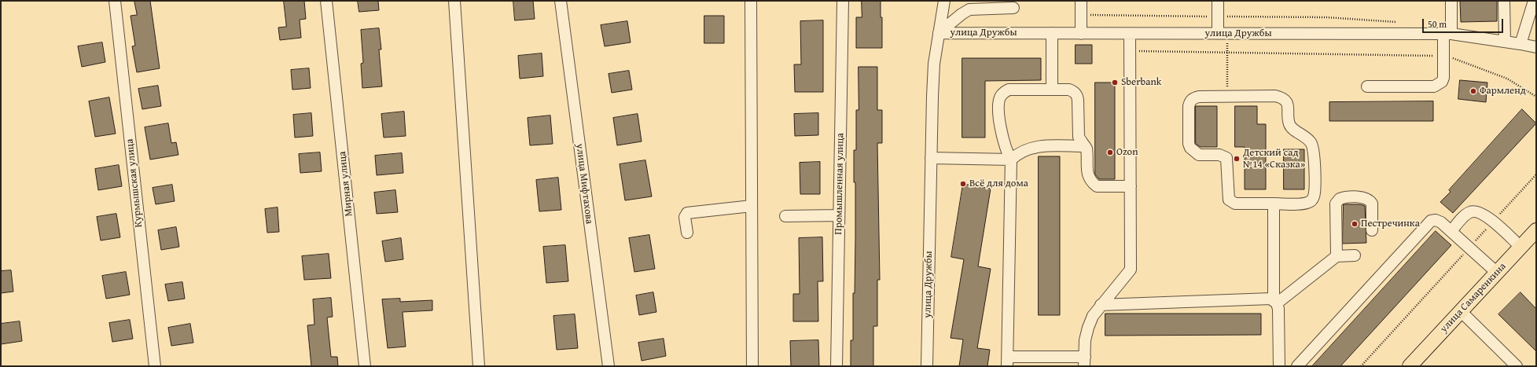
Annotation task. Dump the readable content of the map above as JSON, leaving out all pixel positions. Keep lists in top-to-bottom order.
{
  "streets": {
    "main road": ["улица Самаренкина"],
    "street": [
      "улица Дружбы",
      "Курмышская улица",
      "Мирная улица",
      "улица Мифтахова",
      "Промышленная улица"
    ]
  },
  "places": [
    "Sberbank",
    "Фармленд",
    "Ozon",
    "Детский сад №14 «Сказка»",
    "Всё для дома",
    "Пестречинка"
  ],
  "scale_bar": "50 m"
}
